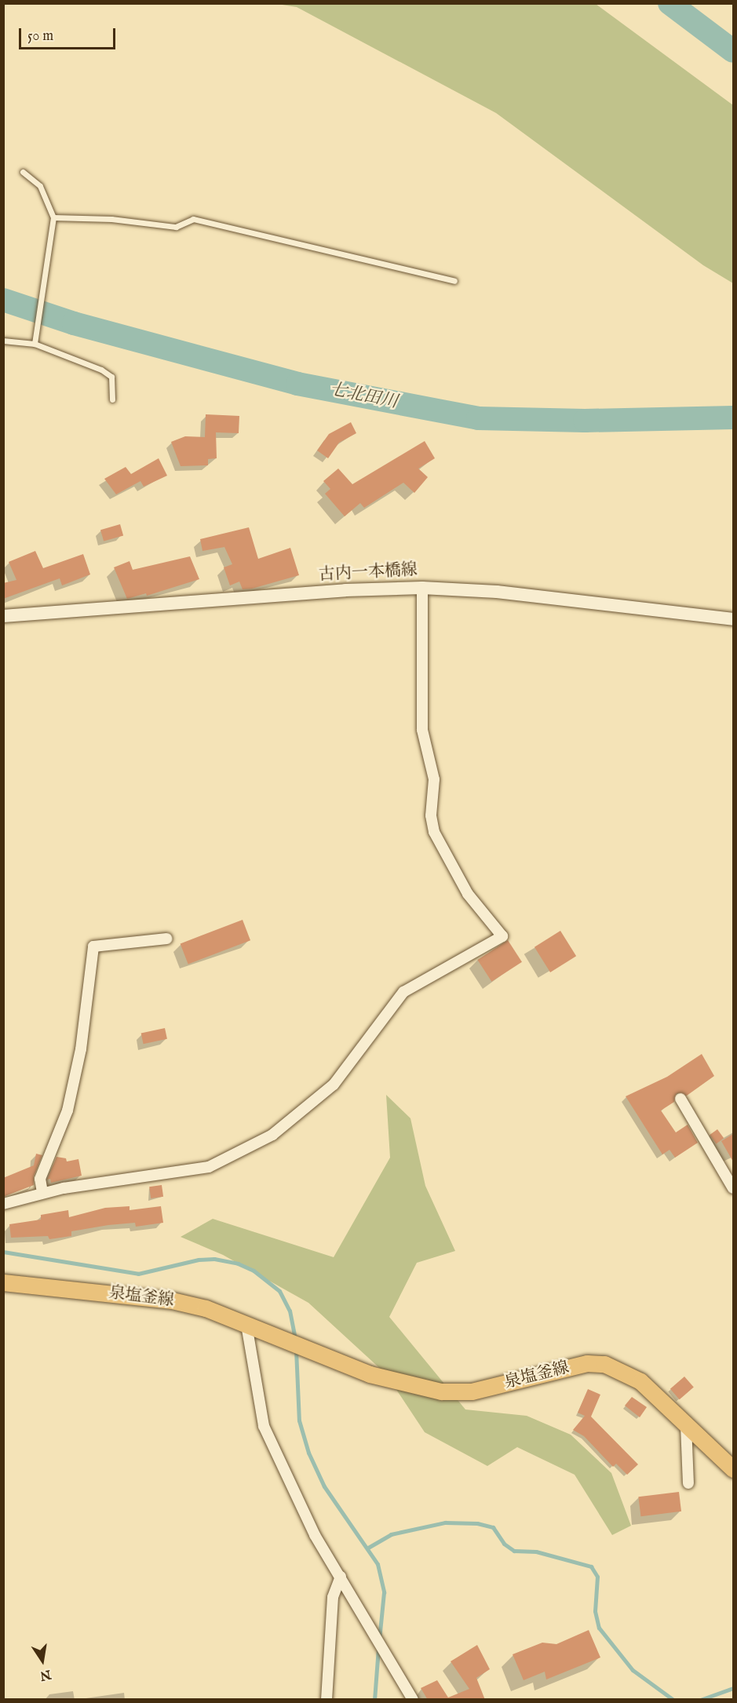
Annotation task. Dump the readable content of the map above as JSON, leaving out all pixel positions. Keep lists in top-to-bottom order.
{
  "streets": {
    "main road": ["泉塩釜線"],
    "street": ["古内一本橋線"]
  },
  "water": ["七北田川"],
  "scale_bar": "50 m",
  "north": "bottom"
}
